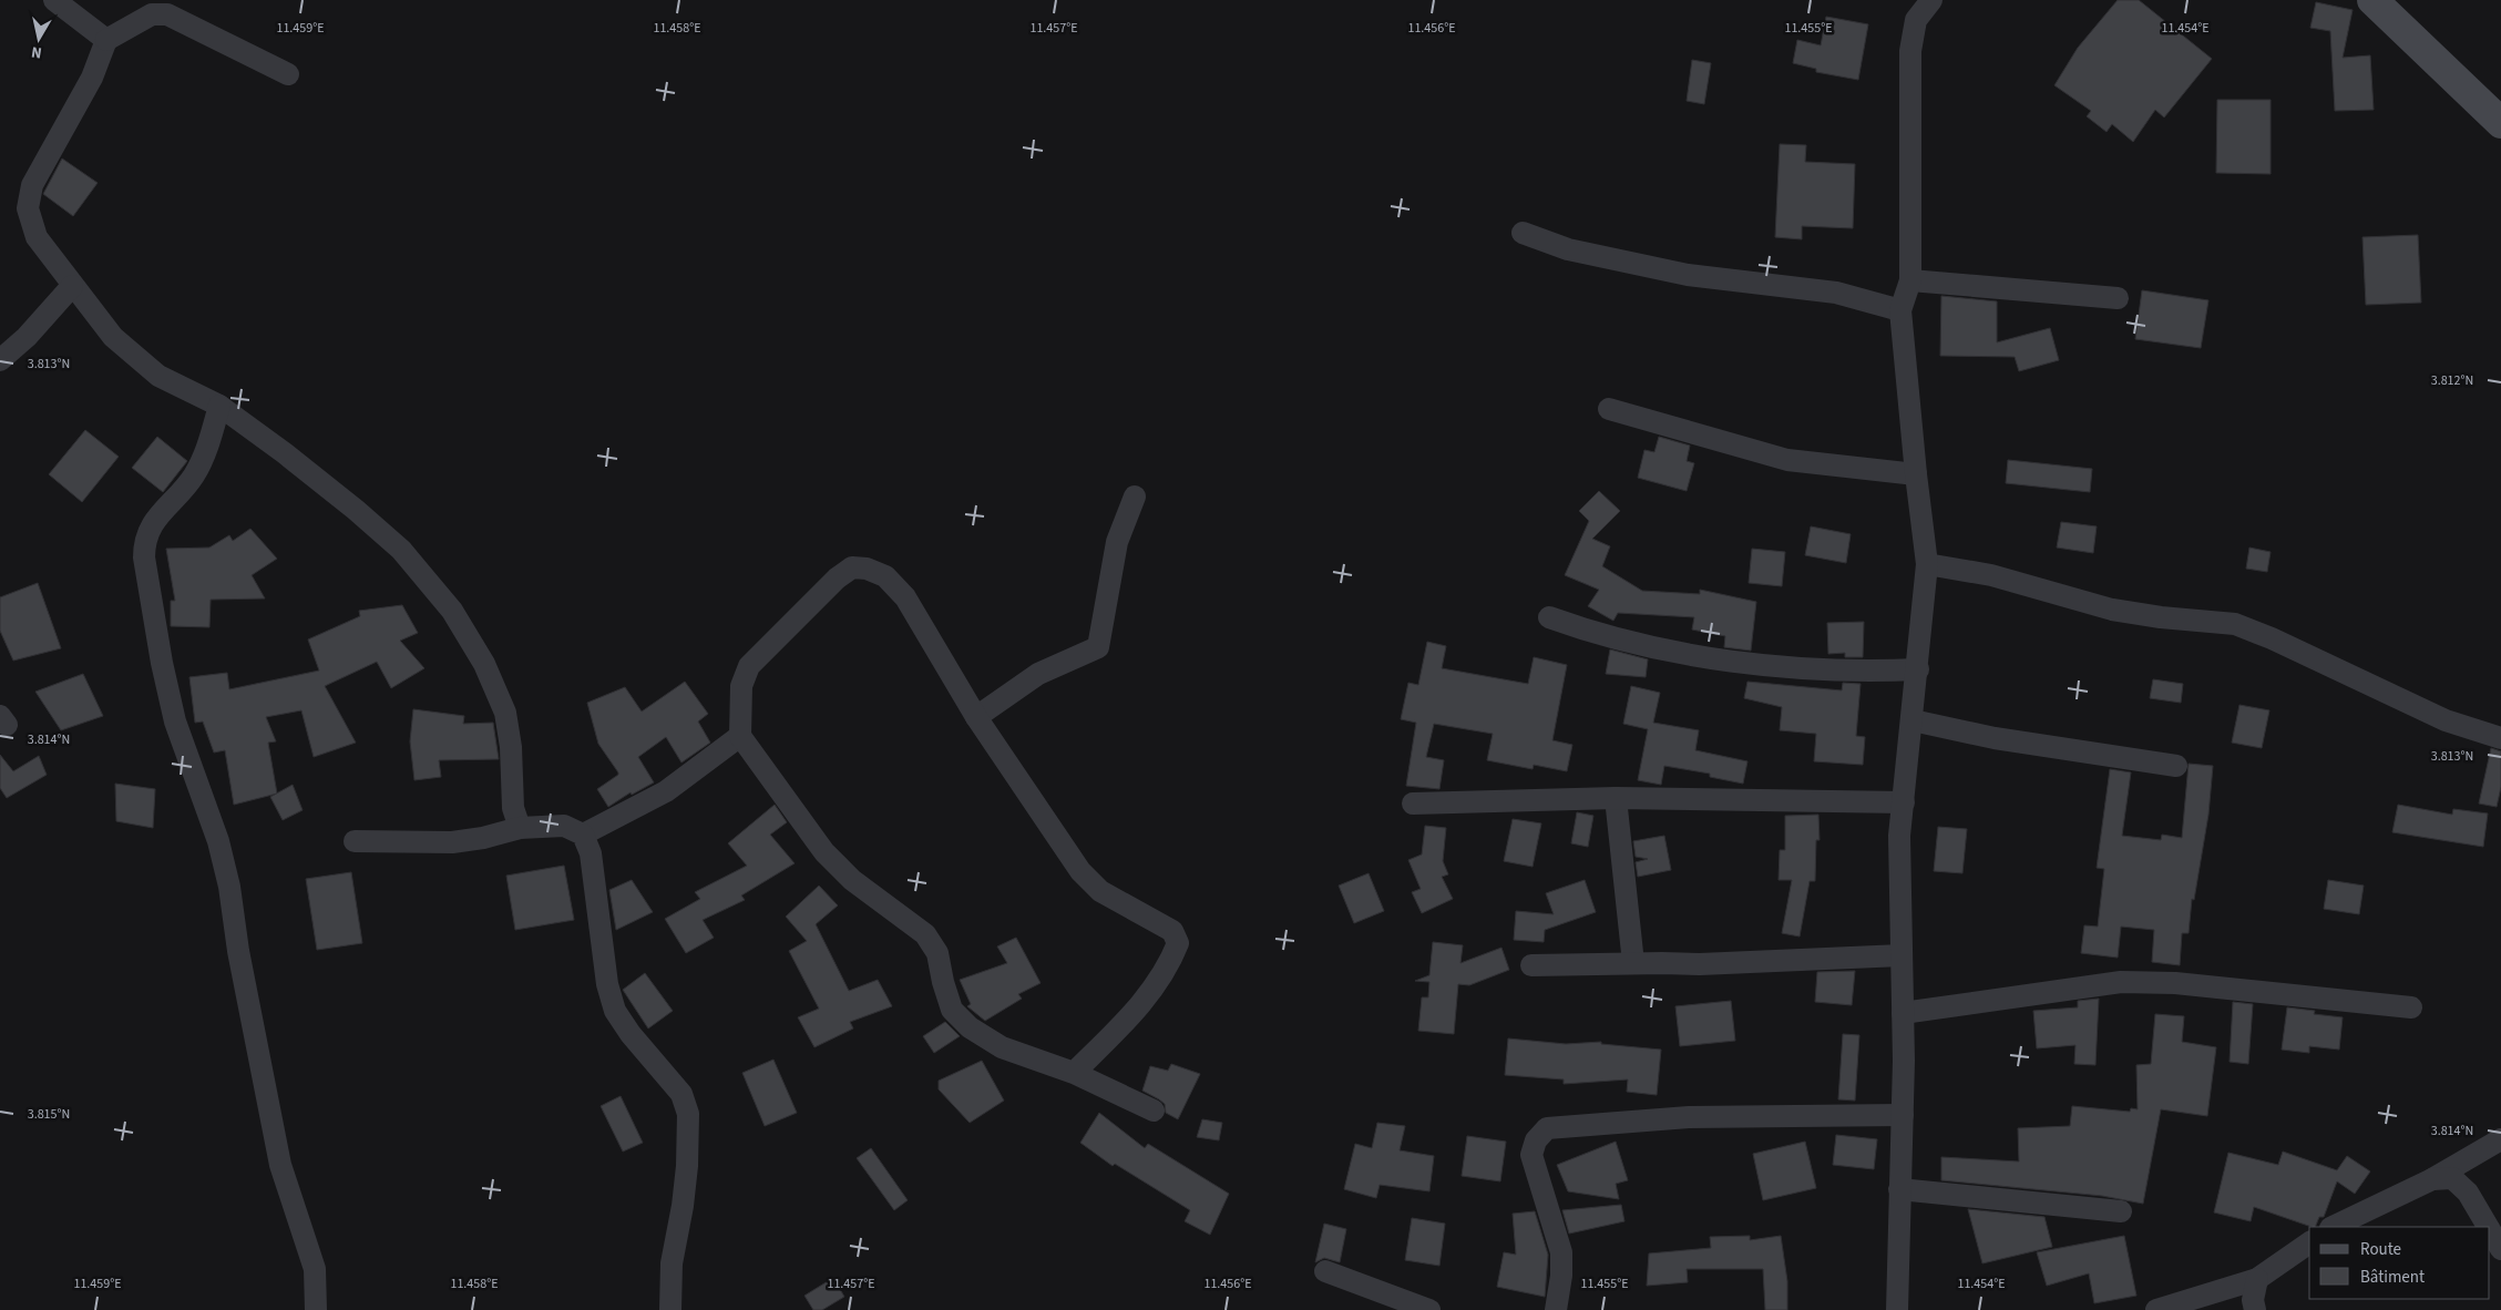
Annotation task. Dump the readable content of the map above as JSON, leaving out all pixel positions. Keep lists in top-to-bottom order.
{
  "legend": ["Route", "Bâtiment"],
  "north": "bottom",
  "coordinates": [
    "11.459°E",
    "11.458°E",
    "11.457°E",
    "11.456°E",
    "11.455°E",
    "11.454°E",
    "3.813°N",
    "3.812°N",
    "3.814°N",
    "3.815°N"
  ]
}
